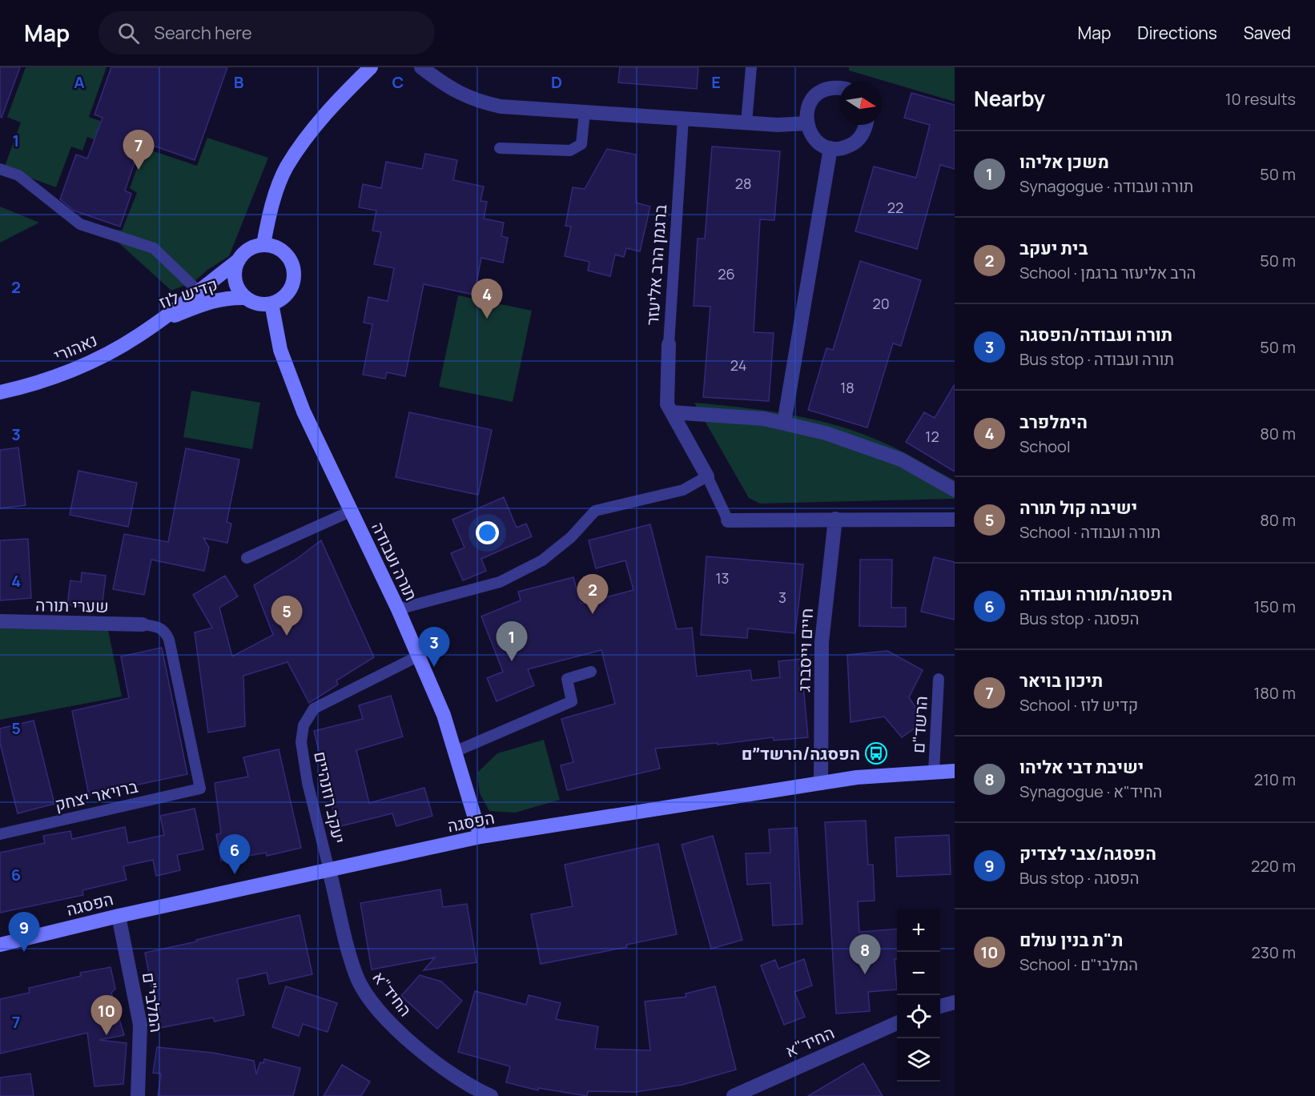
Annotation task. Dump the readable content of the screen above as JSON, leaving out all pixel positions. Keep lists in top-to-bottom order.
{
  "streets": {
    "street": [
      "ברגמן הרב אליעזר",
      "קדיש לוז",
      "נאהורי",
      "תורה ועבודה",
      "שערי תורה",
      "חיים וייסברג",
      "הפסגה",
      "החיד\"א",
      "המלבי\"ם"
    ],
    "lane": ["הרשד\"ם", "ברויאר יצחק", "יעקב רוזנהיים"]
  },
  "crossings": [
    ["קדיש לוז", "נאהורי"],
    ["קדיש לוז", "תורה ועבודה"],
    ["תורה ועבודה", "יעקב רוזנהיים"],
    ["תורה ועבודה", "הפסגה"],
    ["שערי תורה", "ברויאר יצחק"],
    ["חיים וייסברג", "הפסגה"],
    ["הרשד\"ם", "הפסגה"],
    ["יעקב רוזנהיים", "הפסגה"],
    ["יעקב רוזנהיים", "החיד\"א"],
    ["הפסגה", "החיד\"א"],
    ["הפסגה", "המלבי\"ם"]
  ],
  "places": {
    "bus stop": ["הפסגה/הרשד״ם"]
  },
  "house_numbers": [
    "28",
    "22",
    "26",
    "20",
    "24",
    "18",
    "12",
    "13",
    "3"
  ],
  "north": "right",
  "page": {
    "header": "Map",
    "search": "Search here",
    "nav": ["Map", "Directions", "Saved"],
    "heading": ["Nearby", "10 results"],
    "pins": [
      "7",
      "4",
      "2",
      "5",
      "1",
      "3",
      "6",
      "9",
      "8",
      "10"
    ],
    "list": [
      {
        "mark": "1",
        "name": "משכן אליהו",
        "note": "Synagogue · תורה ועבודה",
        "value": "50 m"
      },
      {
        "mark": "2",
        "name": "בית יעקב",
        "note": "School · הרב אליעזר ברגמן",
        "value": "50 m"
      },
      {
        "mark": "3",
        "name": "תורה ועבודה/הפסגה",
        "note": "Bus stop · תורה ועבודה",
        "value": "50 m"
      },
      {
        "mark": "4",
        "name": "הימלפרב",
        "note": "School",
        "value": "80 m"
      },
      {
        "mark": "5",
        "name": "ישיבה קול תורה",
        "note": "School · תורה ועבודה",
        "value": "80 m"
      },
      {
        "mark": "6",
        "name": "הפסגה/תורה ועבודה",
        "note": "Bus stop · הפסגה",
        "value": "150 m"
      },
      {
        "mark": "7",
        "name": "תיכון בויאר",
        "note": "School · קדיש לוז",
        "value": "180 m"
      },
      {
        "mark": "8",
        "name": "ישיבת דבי אליהו",
        "note": "Synagogue · החיד\"א",
        "value": "210 m"
      },
      {
        "mark": "9",
        "name": "הפסגה/צבי לצדיק",
        "note": "Bus stop · הפסגה",
        "value": "220 m"
      },
      {
        "mark": "10",
        "name": "ת\"ת בנין עולם",
        "note": "School · המלבי\"ם",
        "value": "230 m"
      }
    ],
    "map_buttons": ["+", "−"]
  },
  "grid": {
    "columns": [
      "A",
      "B",
      "C",
      "D",
      "E"
    ],
    "rows": [
      "1",
      "2",
      "3",
      "4",
      "5",
      "6",
      "7"
    ]
  }
}
